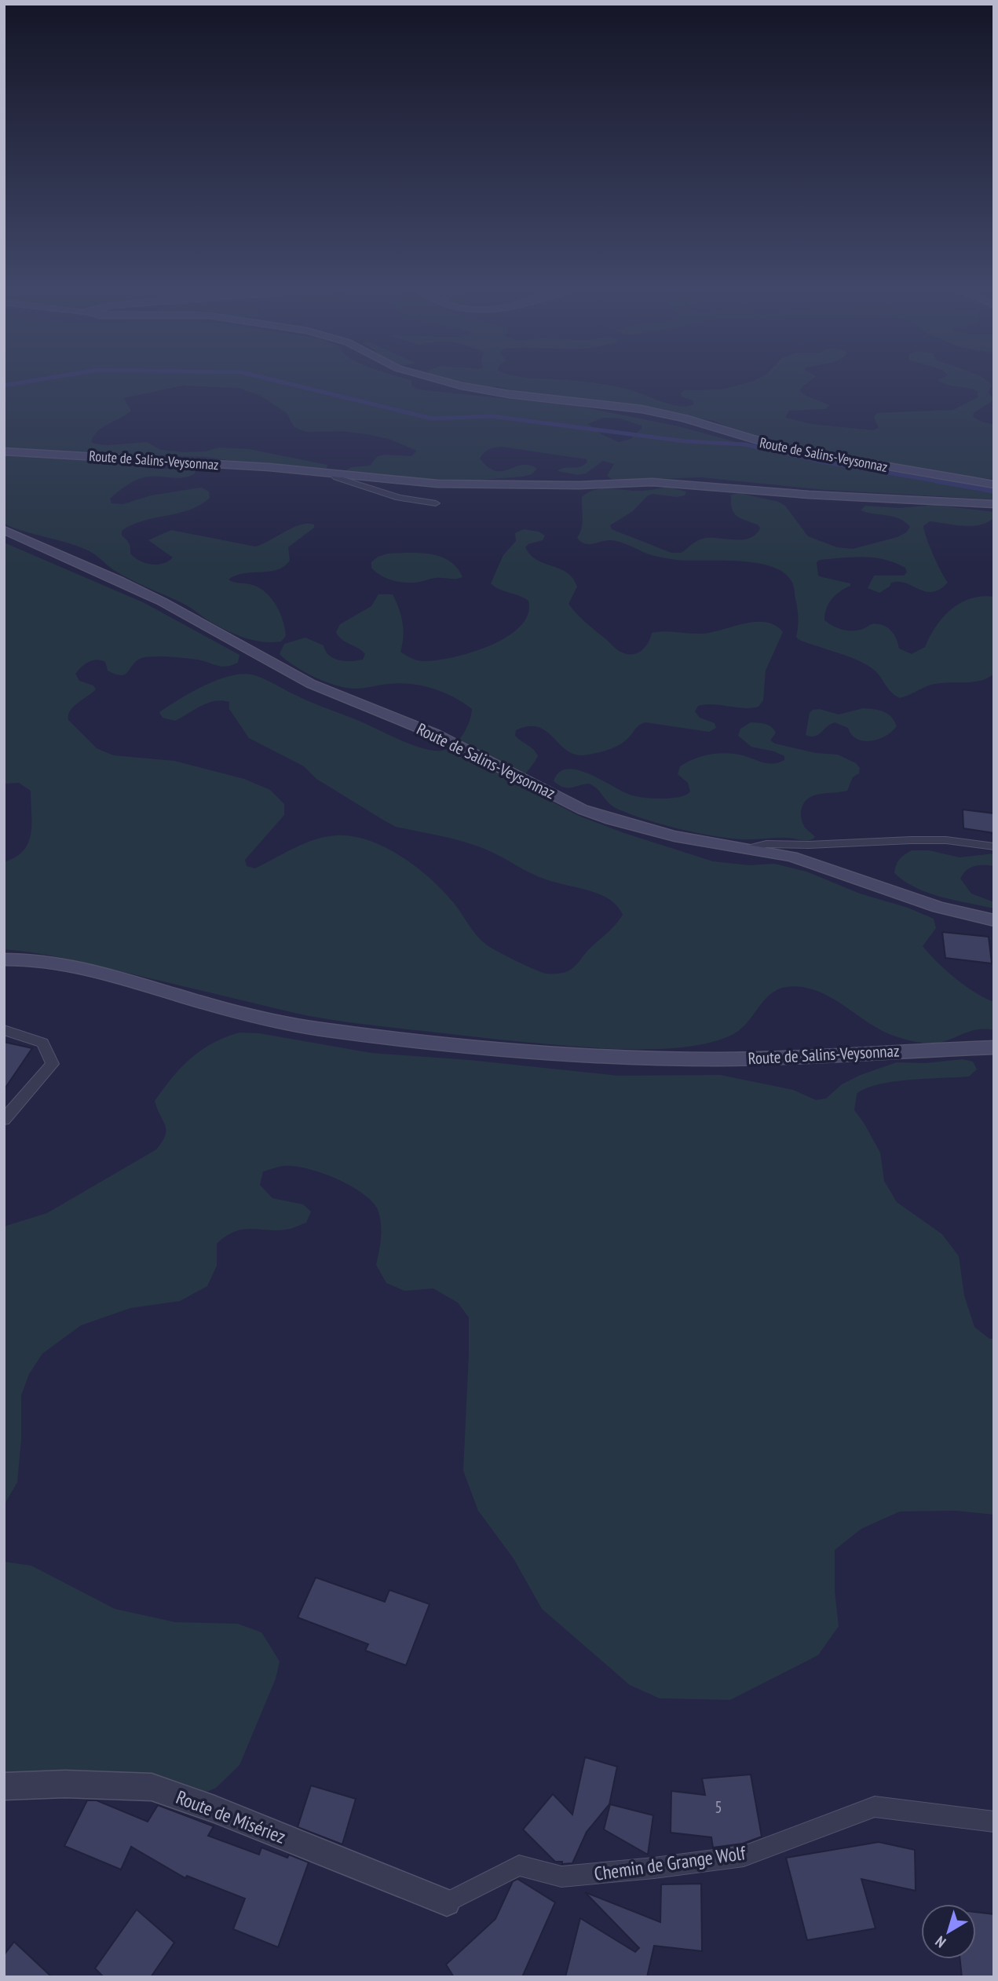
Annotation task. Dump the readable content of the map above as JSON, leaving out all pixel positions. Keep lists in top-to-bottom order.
{
  "streets": {
    "street": ["Route de Salins-Veysonnaz", "Route de Misériez"],
    "lane": ["Chemin de Grange Wolf"]
  },
  "crossings": [
    ["Route de Misériez", "Chemin de Grange Wolf"]
  ],
  "house_numbers": ["5"],
  "north": "bottom left"
}
